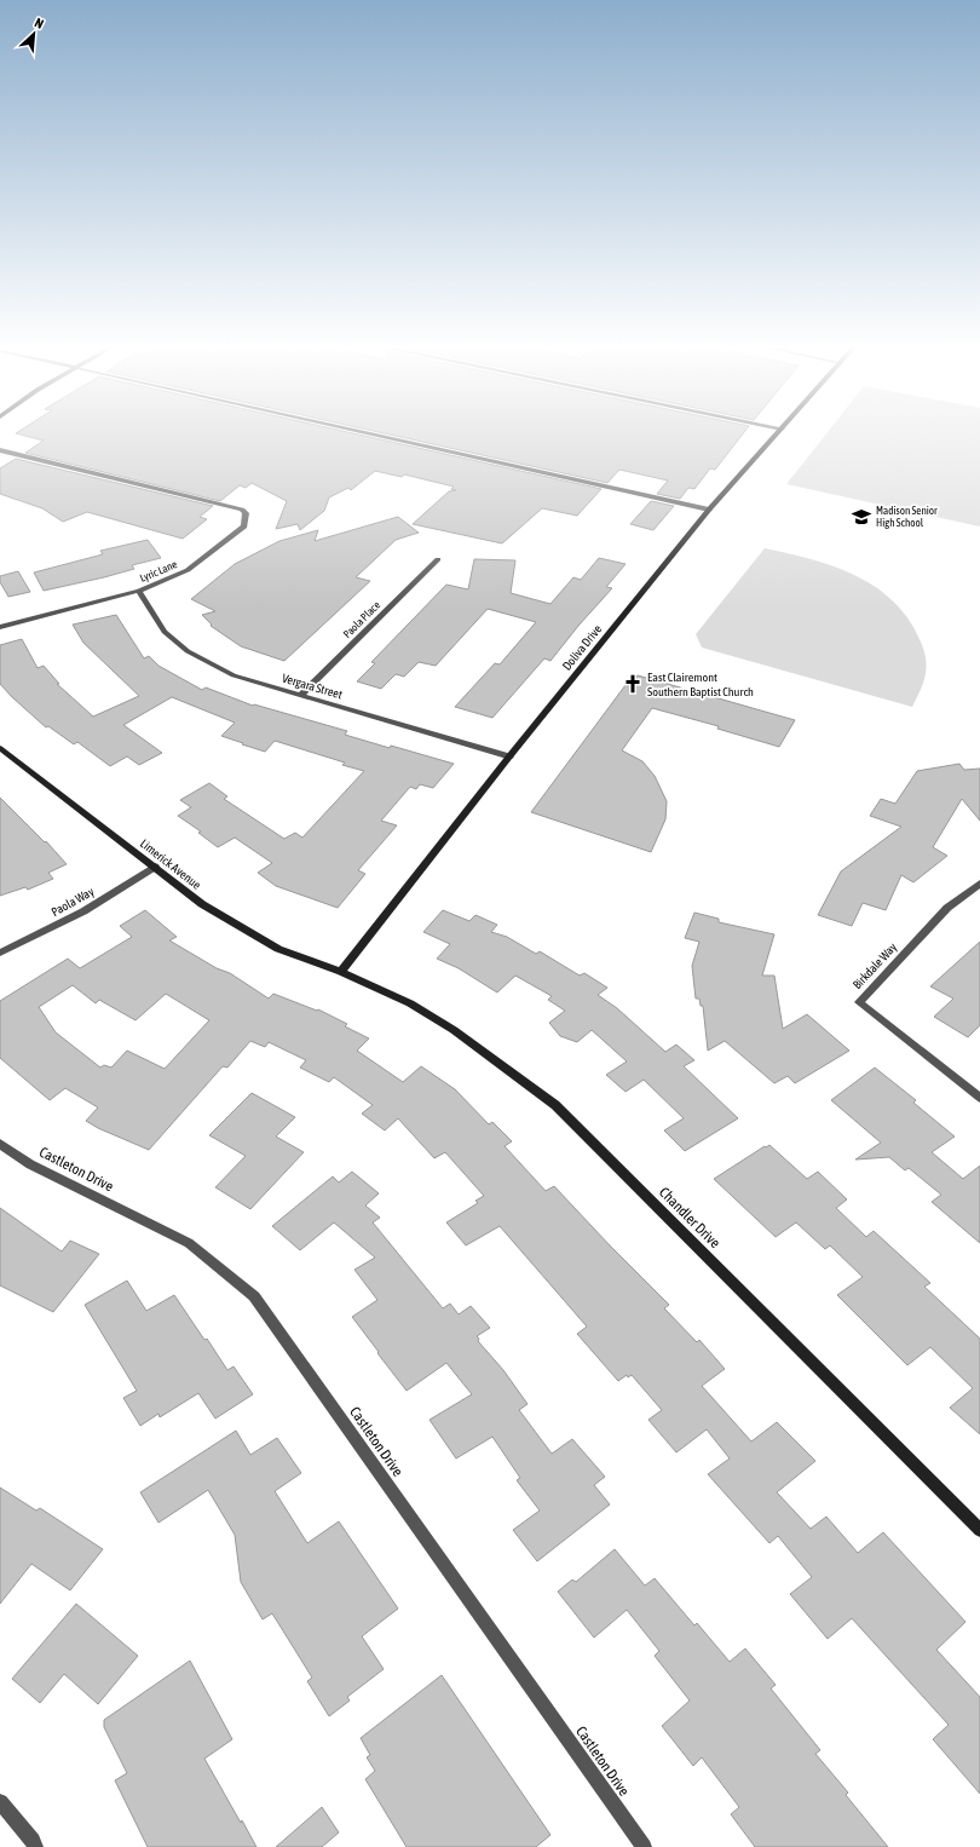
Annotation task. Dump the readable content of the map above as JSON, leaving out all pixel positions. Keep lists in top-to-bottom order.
{
  "streets": {
    "street": [
      "Lyric Lane",
      "Paola Place",
      "Doliva Drive",
      "Vergara Street",
      "Limerick Avenue",
      "Paola Way",
      "Birkdale Way",
      "Castleton Drive",
      "Chandler Drive"
    ]
  },
  "crossings": [
    ["Lyric Lane", "Vergara Street"],
    ["Paola Place", "Vergara Street"],
    ["Doliva Drive", "Vergara Street"],
    ["Doliva Drive", "Limerick Avenue"],
    ["Doliva Drive", "Chandler Drive"],
    ["Limerick Avenue", "Paola Way"],
    ["Limerick Avenue", "Chandler Drive"]
  ],
  "places": {
    "school or university": ["Madison Senior High School"],
    "church": ["East Clairemont Southern Baptist Church"]
  },
  "north": "top right"
}
